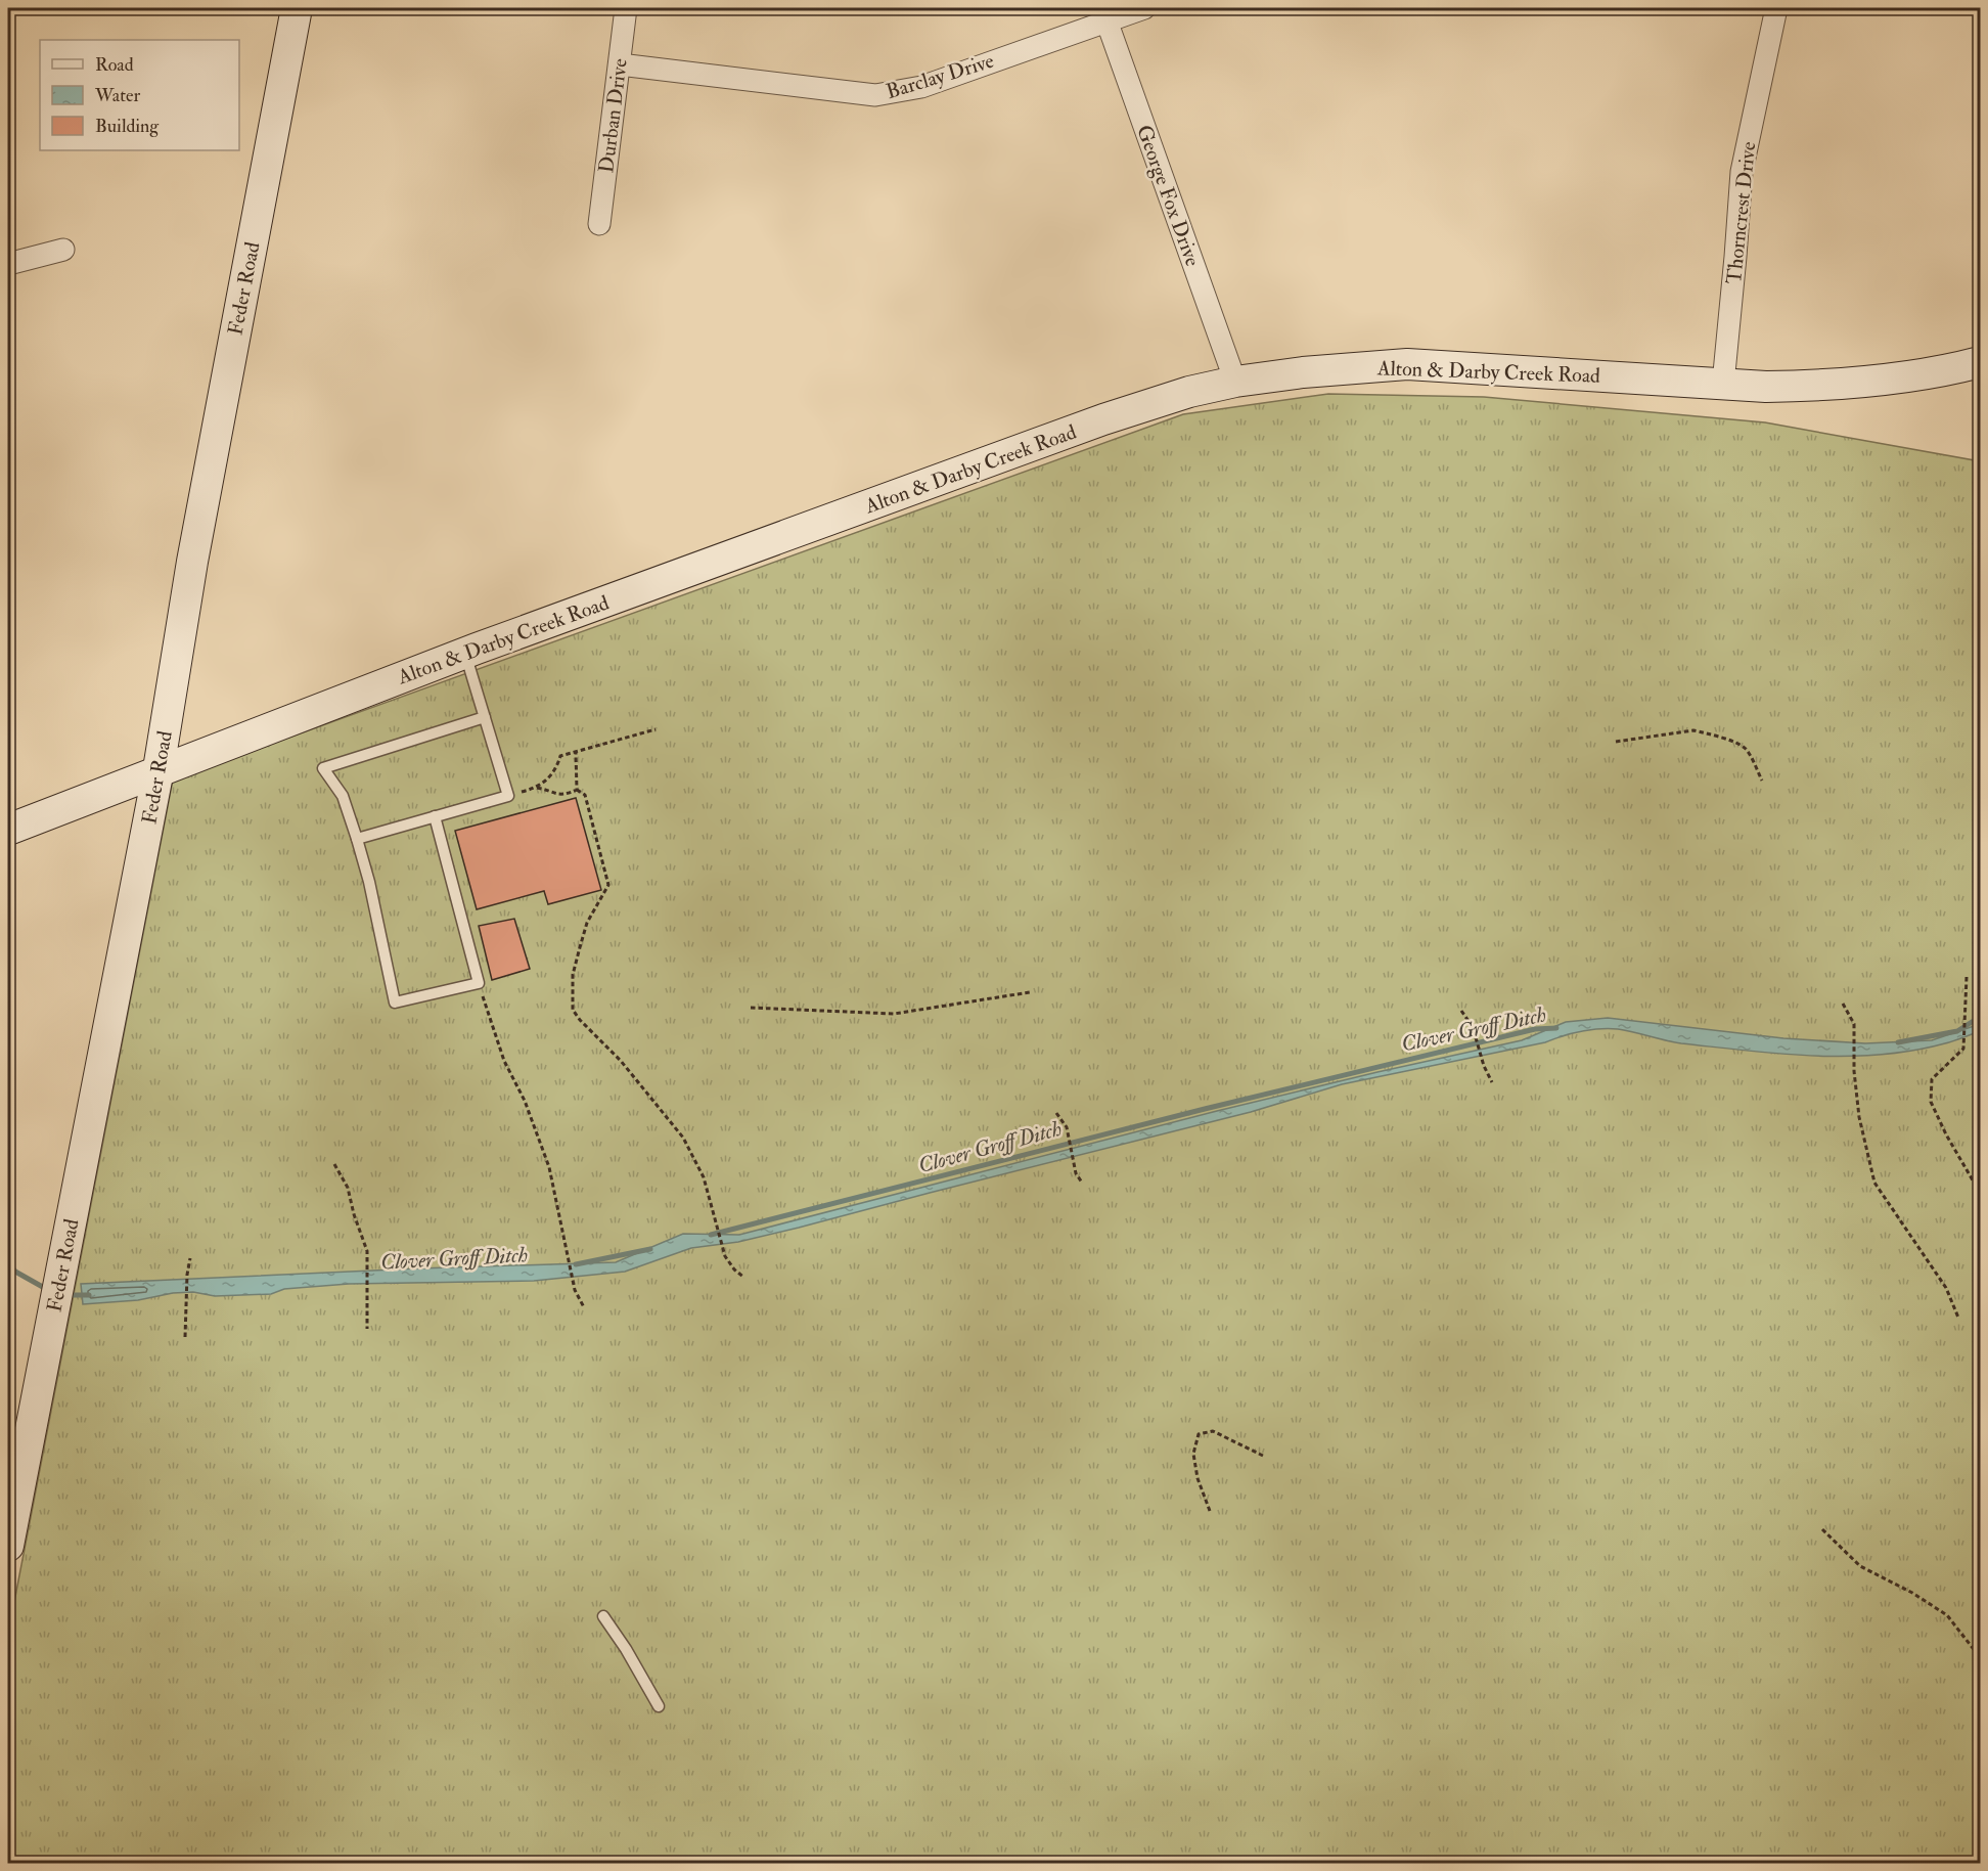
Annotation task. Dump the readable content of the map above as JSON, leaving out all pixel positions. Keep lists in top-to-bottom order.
{
  "streets": {
    "street": [
      "Barclay Drive",
      "Durban Drive",
      "George Fox Drive",
      "Thorncrest Drive",
      "Feder Road",
      "Alton & Darby Creek Road"
    ]
  },
  "crossings": [
    ["Barclay Drive", "Durban Drive"],
    ["Barclay Drive", "George Fox Drive"],
    ["George Fox Drive", "Alton & Darby Creek Road"],
    ["Thorncrest Drive", "Alton & Darby Creek Road"],
    ["Feder Road", "Alton & Darby Creek Road"]
  ],
  "water": ["Clover Groff Ditch"],
  "legend": ["Road", "Water", "Building"]
}
